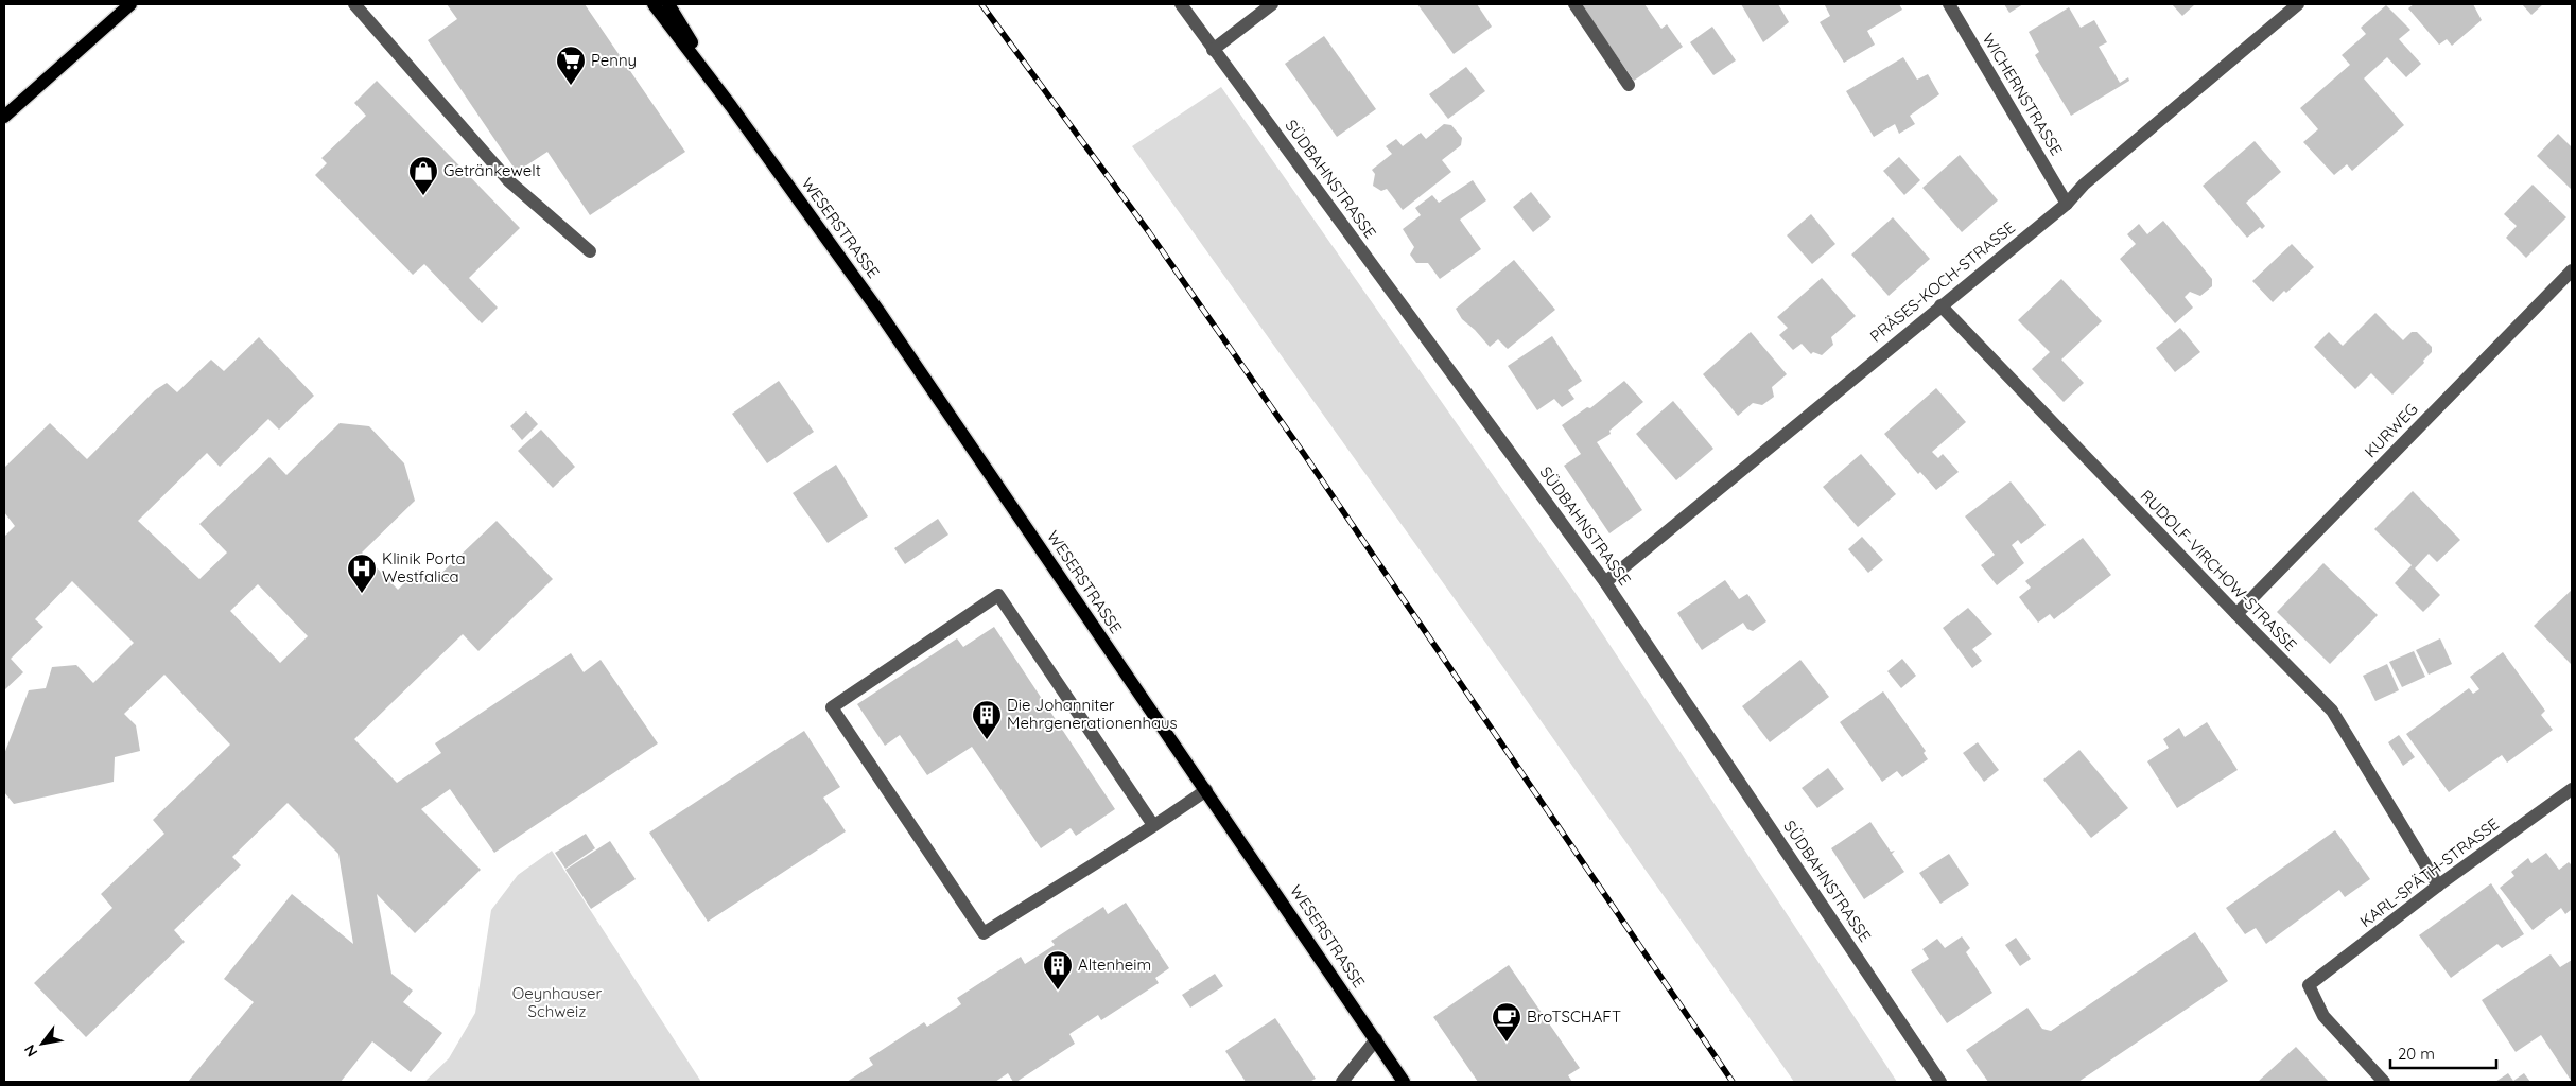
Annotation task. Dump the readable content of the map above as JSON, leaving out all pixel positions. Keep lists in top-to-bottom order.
{
  "streets": {
    "main road": ["WESERSTRASSE"],
    "street": [
      "WICHERNSTRASSE",
      "SÜDBAHNSTRASSE",
      "PRÄSES-KOCH-STRASSE",
      "KURWEG",
      "RUDOLF-VIRCHOW-STRASSE",
      "KARL-SPÄTH-STRASSE"
    ]
  },
  "crossings": [
    ["WICHERNSTRASSE", "PRÄSES-KOCH-STRASSE"],
    ["SÜDBAHNSTRASSE", "PRÄSES-KOCH-STRASSE"],
    ["PRÄSES-KOCH-STRASSE", "RUDOLF-VIRCHOW-STRASSE"],
    ["KURWEG", "RUDOLF-VIRCHOW-STRASSE"],
    ["RUDOLF-VIRCHOW-STRASSE", "KARL-SPÄTH-STRASSE"]
  ],
  "parks": ["Oeynhauser Schweiz"],
  "places": {
    "supermarket": ["Penny"],
    "shop": ["Getränkewelt"],
    "hospital": ["Klinik Porta Westfalica"],
    "building": ["Die Johanniter Mehrgenerationenhaus", "Altenheim"],
    "cafe": ["BroTSCHAFT"]
  },
  "scale_bar": "20 m",
  "north": "bottom left"
}
